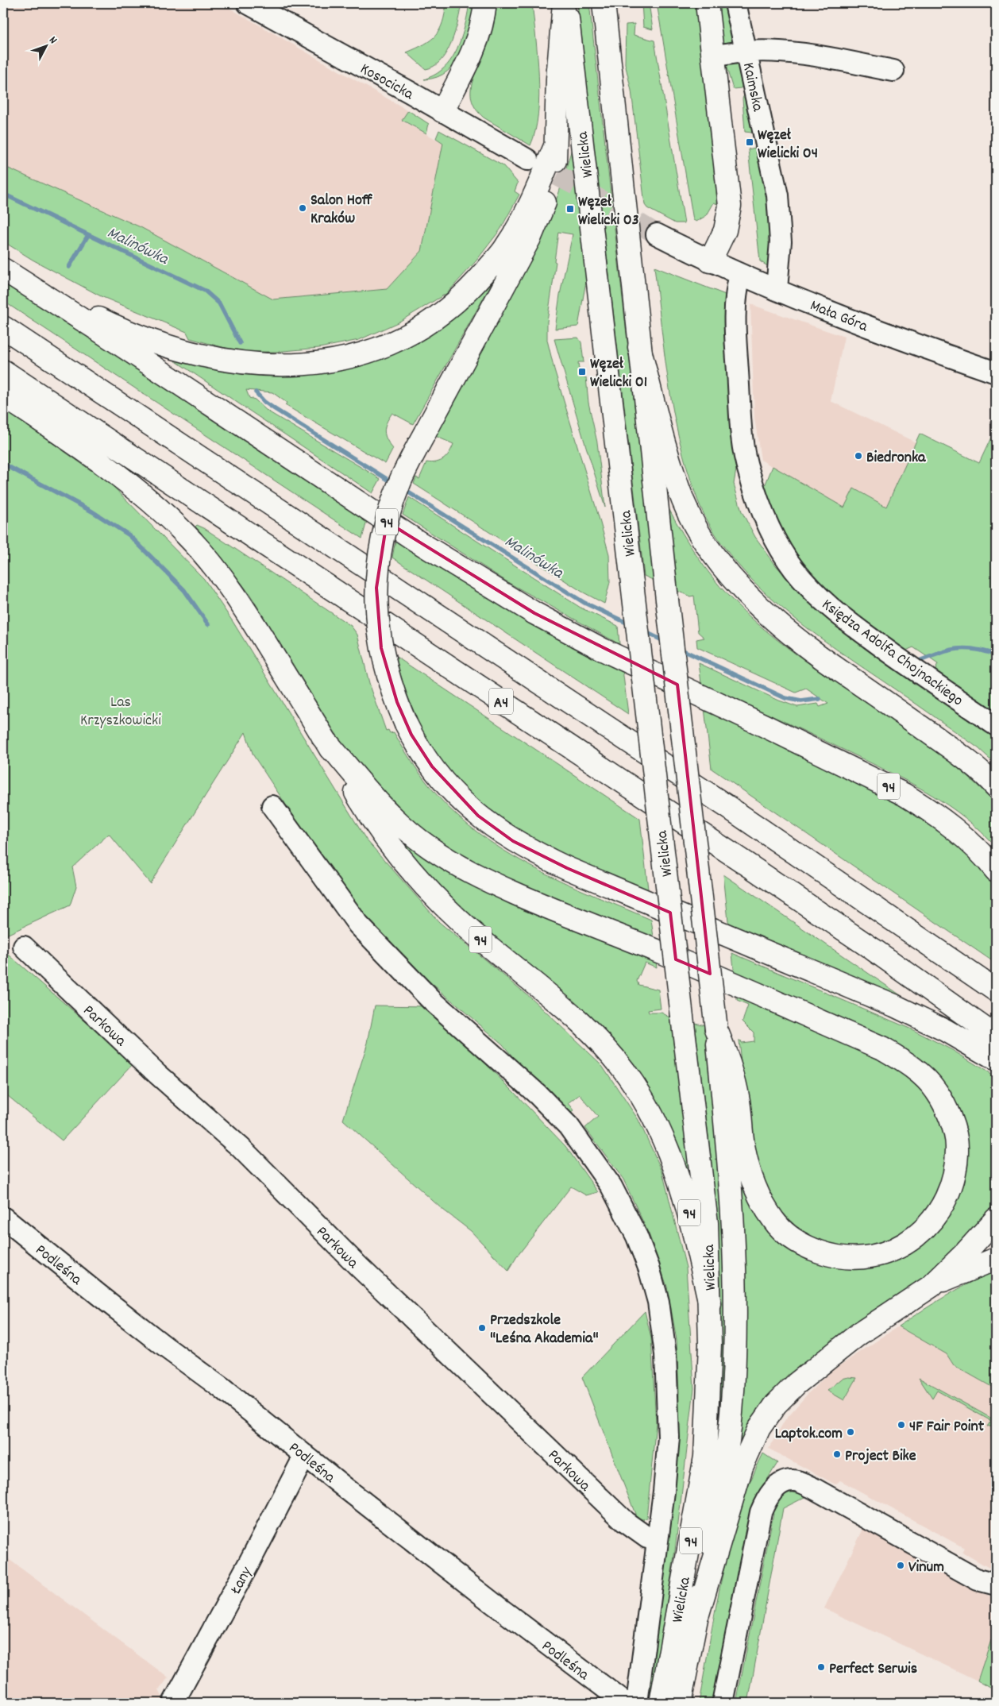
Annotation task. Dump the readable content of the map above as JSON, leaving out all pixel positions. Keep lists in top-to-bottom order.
{
  "streets": {
    "main road": ["Wielicka", "94", "A4"],
    "street": [
      "Kosocicka",
      "Kaimska",
      "Mała Góra",
      "Księdza Adolfa Chojnackiego",
      "Parkowa",
      "Podleśna",
      "Łany"
    ]
  },
  "crossings": [
    ["Kaimska", "Mała Góra"],
    ["Wielicka", "94"],
    ["Mała Góra", "Księdza Adolfa Chojnackiego"],
    ["Podleśna", "Łany"]
  ],
  "water": ["Malinówka"],
  "parks": ["Las Krzyszkowicki"],
  "places": {
    "transit": ["Węzeł Wielicki 04", "Węzeł Wielicki 03", "Węzeł Wielicki 01"],
    "other": [
      "Salon Hoff Kraków",
      "Biedronka",
      "Przedszkole \"Leśna Akademia\"",
      "4F Fair Point",
      "Laptok.com",
      "Project Bike",
      "Vinum",
      "Perfect Serwis"
    ]
  },
  "north": "top right"
}
